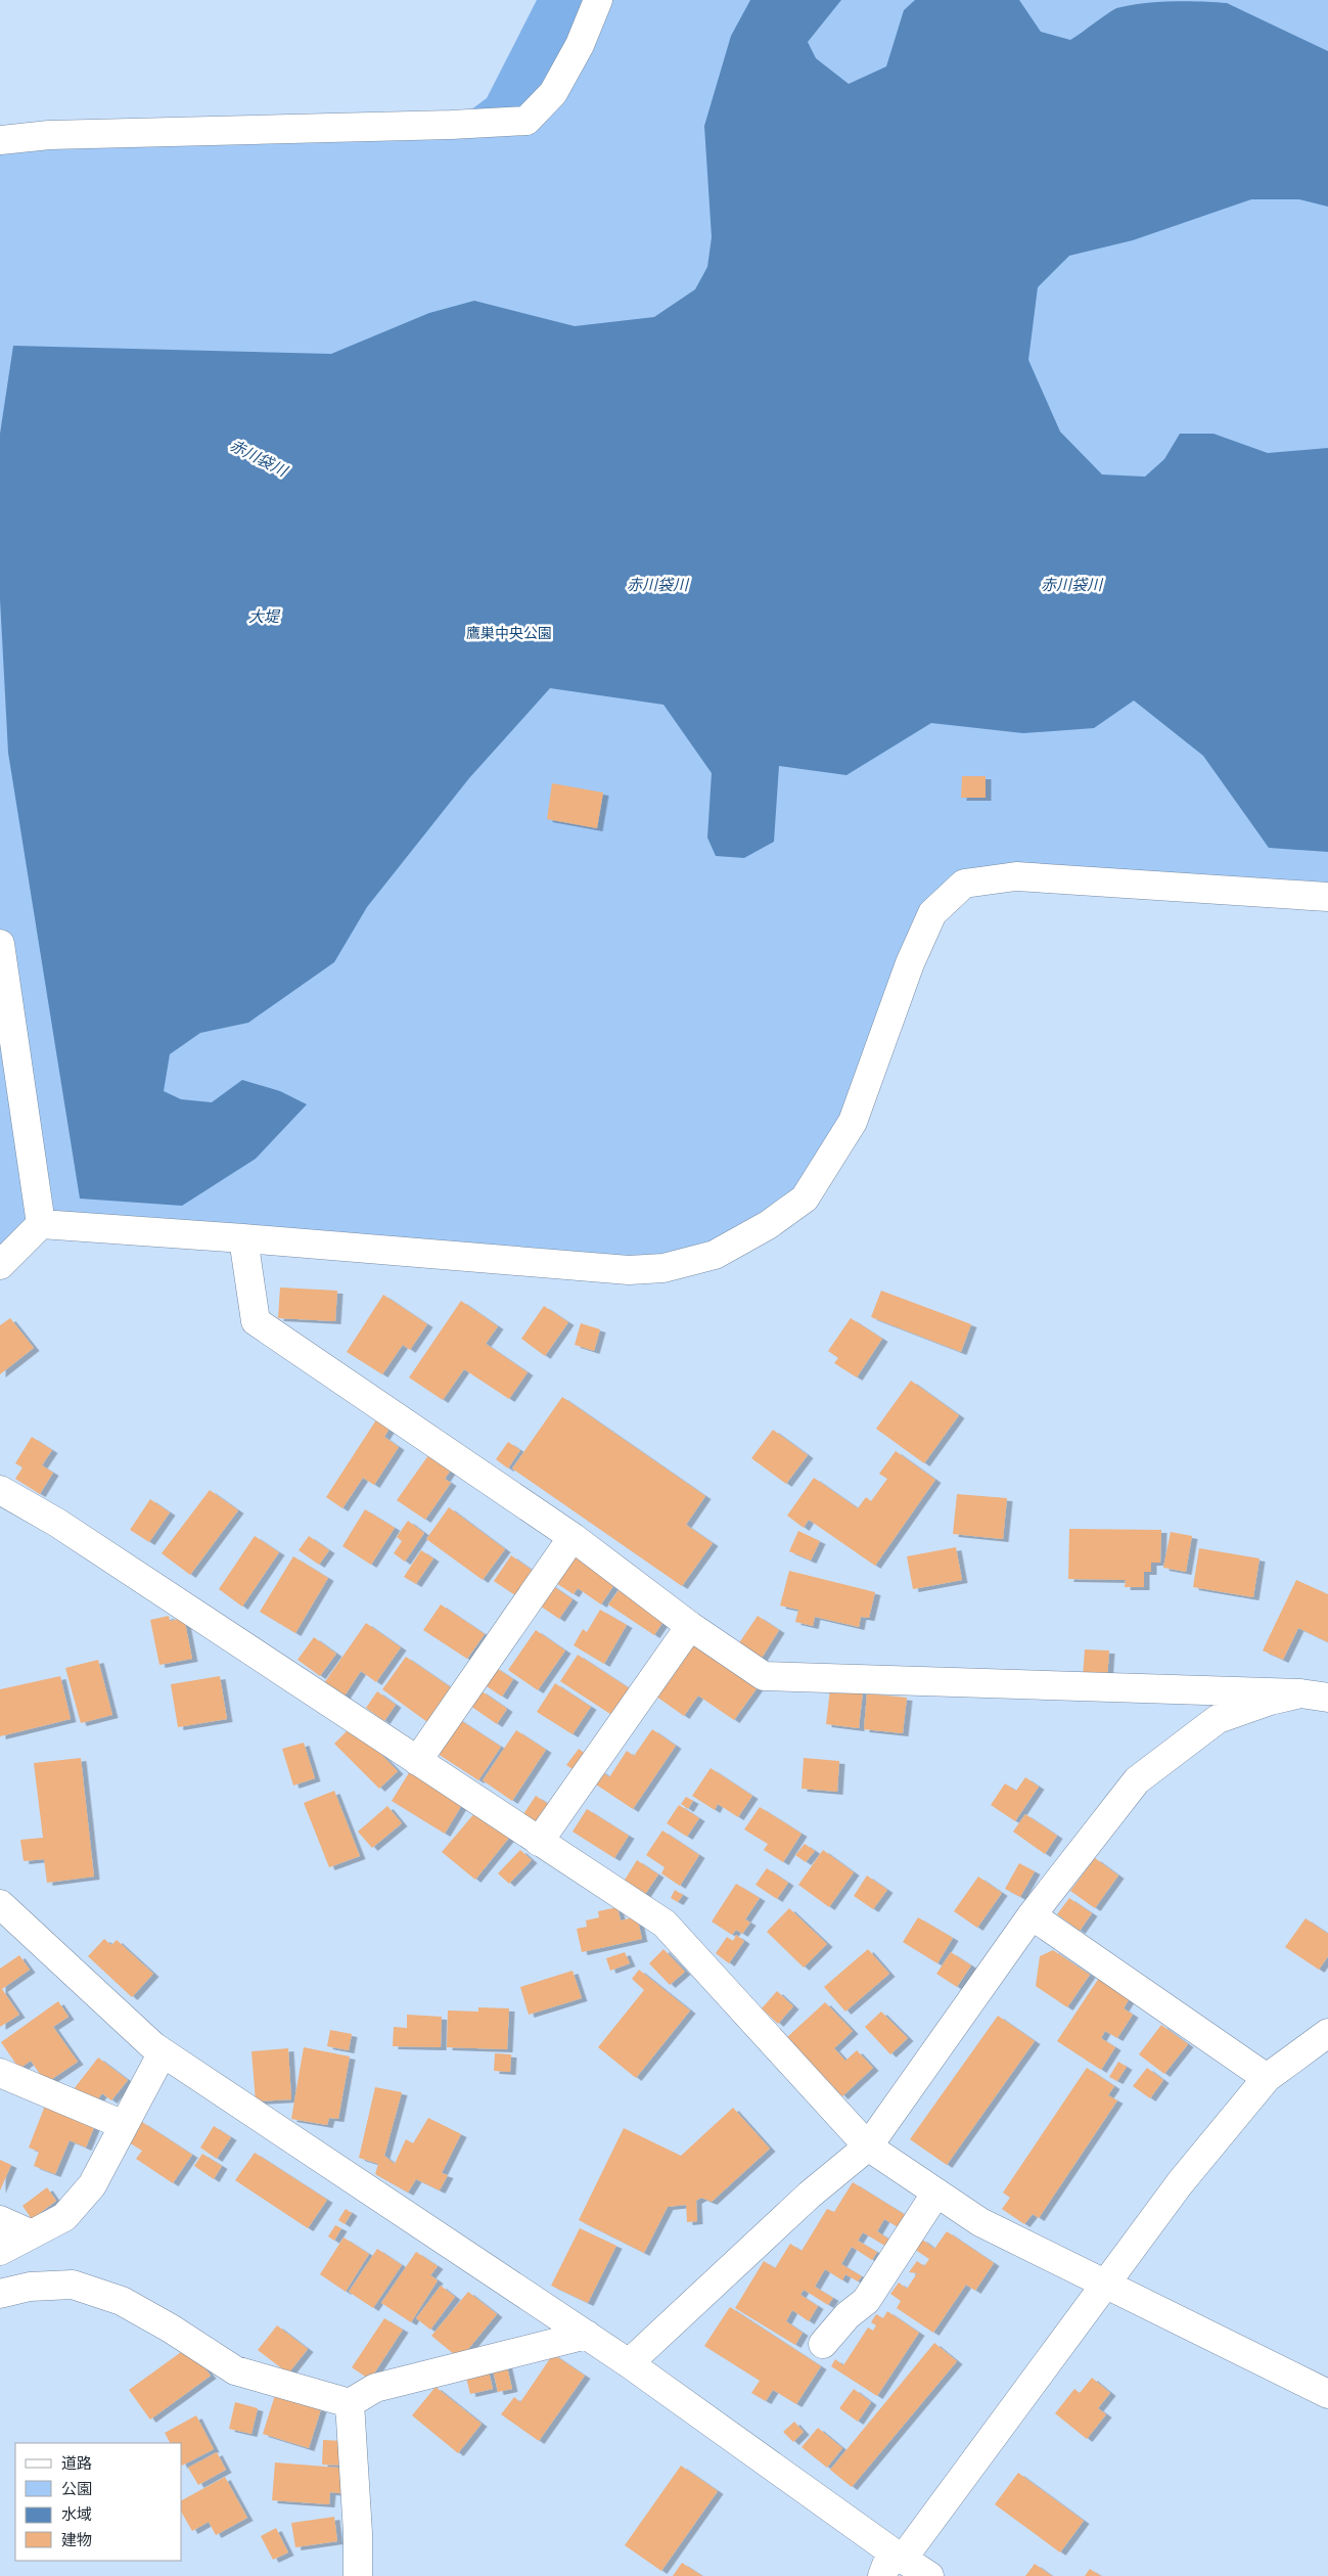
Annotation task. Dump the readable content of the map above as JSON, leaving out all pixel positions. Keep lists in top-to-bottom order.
{
  "water": ["赤川袋川", "大堤"],
  "parks": ["鷹巣中央公園"],
  "legend": [
    "道路",
    "公園",
    "水域",
    "建物"
  ]
}
